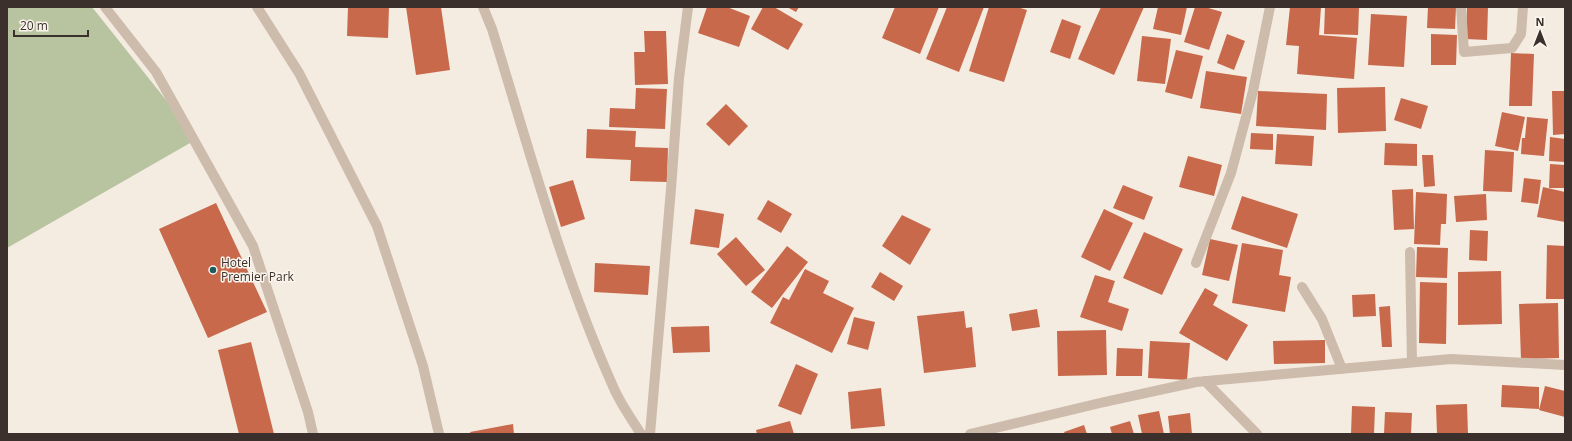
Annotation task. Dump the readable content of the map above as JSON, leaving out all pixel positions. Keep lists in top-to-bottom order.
{
  "places": ["Hotel Premier Park"],
  "scale_bar": "20 m",
  "north": "top"
}
